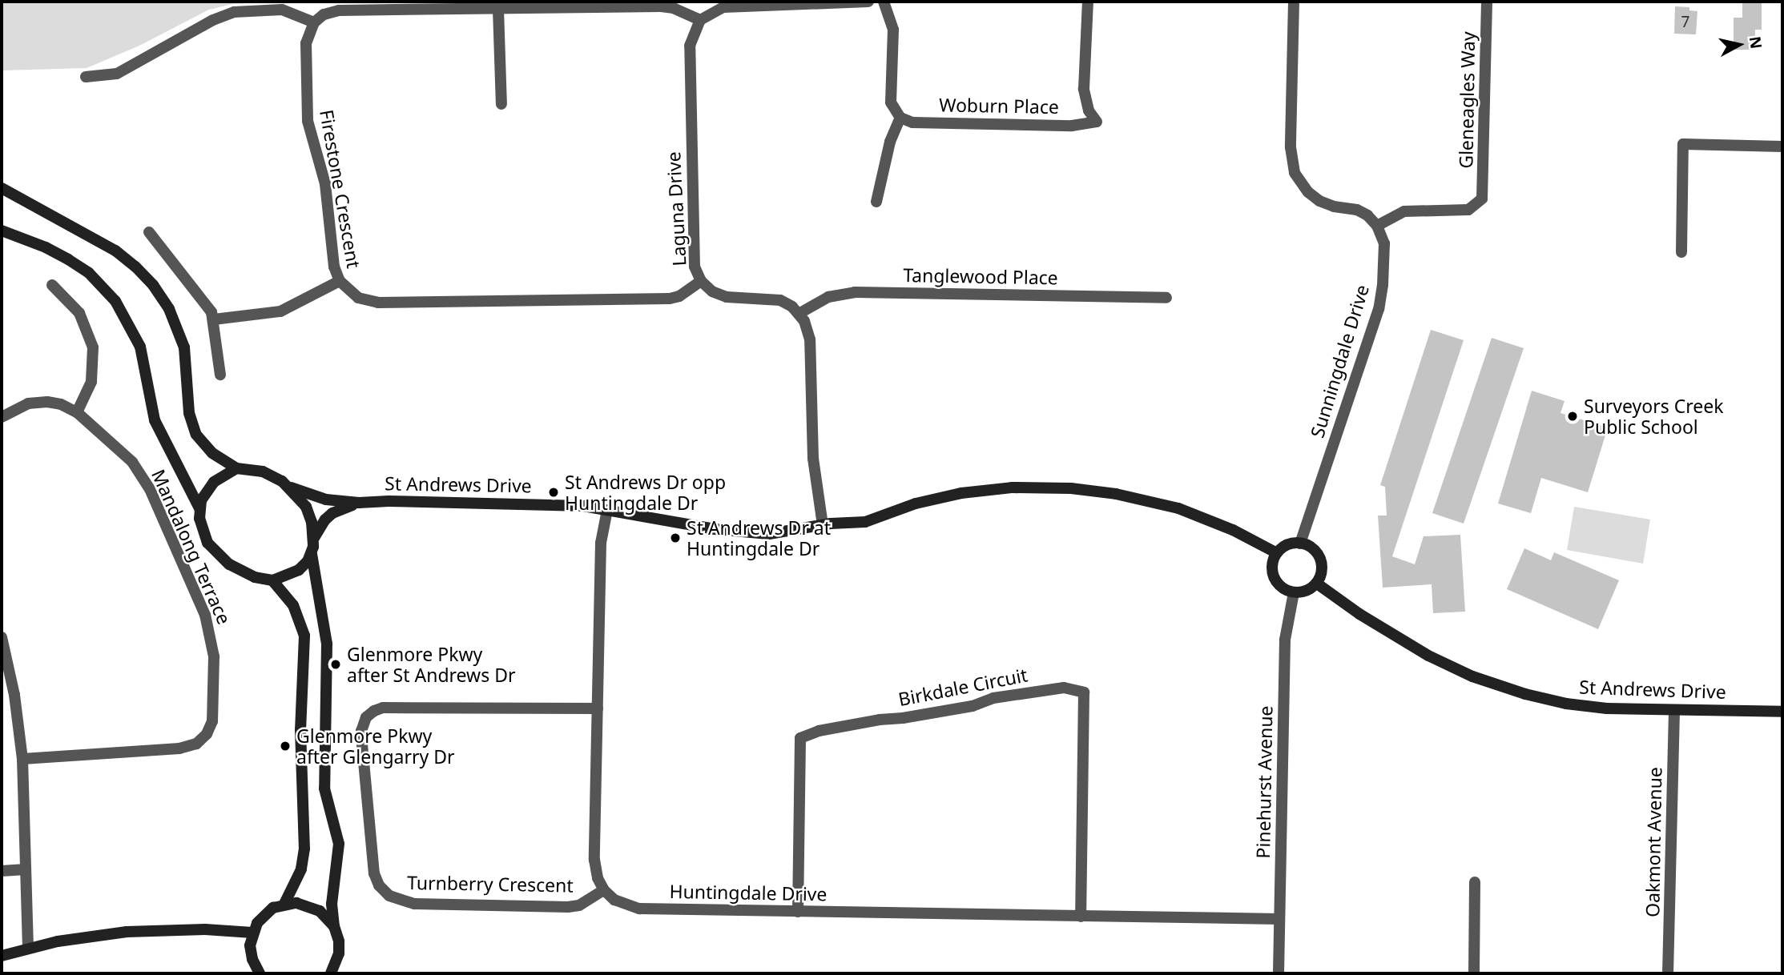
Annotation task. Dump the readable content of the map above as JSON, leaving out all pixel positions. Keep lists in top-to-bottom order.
{
  "streets": {
    "main road": ["St Andrews Drive"],
    "street": [
      "Gleneagles Way",
      "Woburn Place",
      "Firestone Crescent",
      "Laguna Drive",
      "Tanglewood Place",
      "Sunningdale Drive",
      "Mandalong Terrace",
      "Birkdale Circuit",
      "Pinehurst Avenue",
      "Oakmont Avenue",
      "Turnberry Crescent",
      "Huntingdale Drive"
    ]
  },
  "crossings": [
    ["Gleneagles Way", "Sunningdale Drive"],
    ["Firestone Crescent", "Laguna Drive"],
    ["Laguna Drive", "Tanglewood Place"],
    ["Sunningdale Drive", "St Andrews Drive"],
    ["Sunningdale Drive", "Pinehurst Avenue"],
    ["St Andrews Drive", "Pinehurst Avenue"],
    ["St Andrews Drive", "Oakmont Avenue"],
    ["Birkdale Circuit", "Huntingdale Drive"],
    ["Pinehurst Avenue", "Huntingdale Drive"],
    ["Turnberry Crescent", "Huntingdale Drive"]
  ],
  "places": [
    "Surveyors Creek Public School",
    "St Andrews Dr opp Huntingdale Dr",
    "St Andrews Dr at Huntingdale Dr",
    "Glenmore Pkwy after St Andrews Dr",
    "Glenmore Pkwy after Glengarry Dr"
  ],
  "house_numbers": ["7"],
  "north": "right"
}
